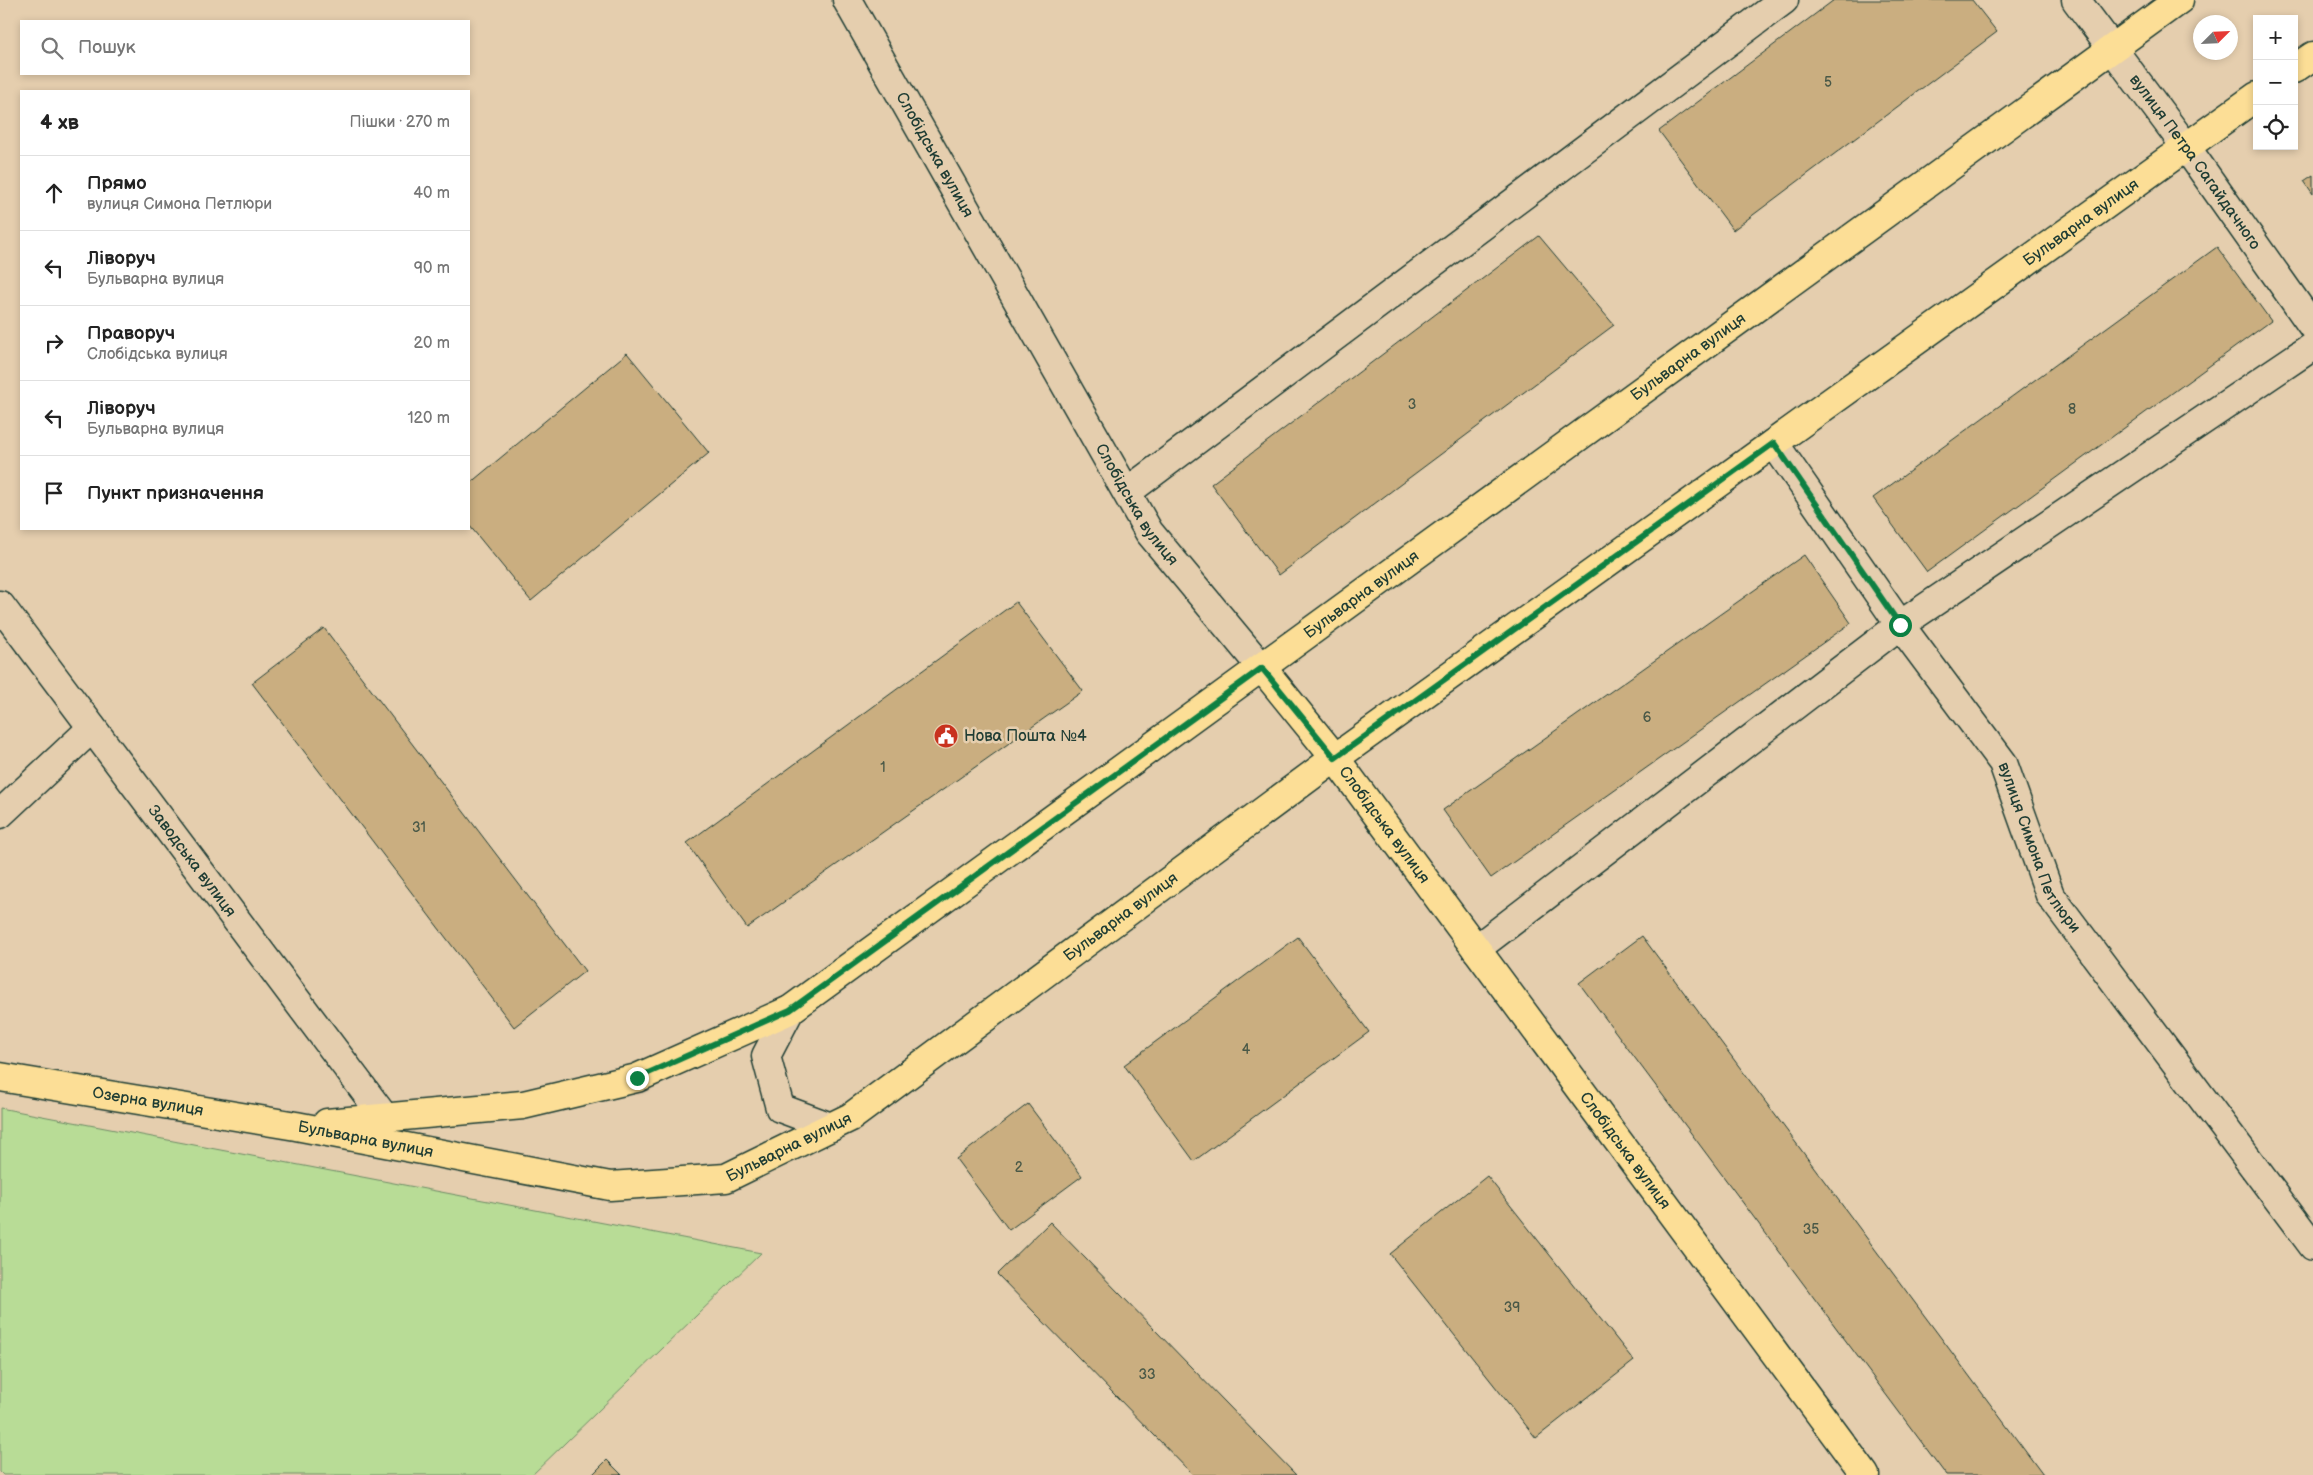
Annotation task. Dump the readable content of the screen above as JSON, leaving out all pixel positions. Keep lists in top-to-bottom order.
{
  "streets": {
    "main road": ["Слобідська вулиця", "Бульварна вулиця", "Озерна вулиця"],
    "street": ["вулиця Петра Сагайдачного", "вулиця Симона Петлюри", "Заводська вулиця"]
  },
  "crossings": [
    ["Слобідська вулиця", "Бульварна вулиця"],
    ["вулиця Петра Сагайдачного", "Бульварна вулиця"],
    ["Бульварна вулиця", "вулиця Симона Петлюри"],
    ["Бульварна вулиця", "Заводська вулиця"],
    ["Бульварна вулиця", "Озерна вулиця"]
  ],
  "places": {
    "public building": ["Нова Пошта №4"]
  },
  "house_numbers": [
    "5",
    "3",
    "8",
    "6",
    "1",
    "31",
    "4",
    "2",
    "35",
    "39",
    "33"
  ],
  "north": "top right",
  "page": {
    "map_buttons": ["+", "−"],
    "search": "Пошук",
    "heading": ["4 хв", "Пішки · 270 m"],
    "list": [
      ["Прямо", "вулиця Симона Петлюри", "40 m"],
      ["Ліворуч", "Бульварна вулиця", "90 m"],
      ["Праворуч", "Слобідська вулиця", "20 m"],
      ["Ліворуч", "Бульварна вулиця", "120 m"],
      "Пункт призначення"
    ]
  }
}
